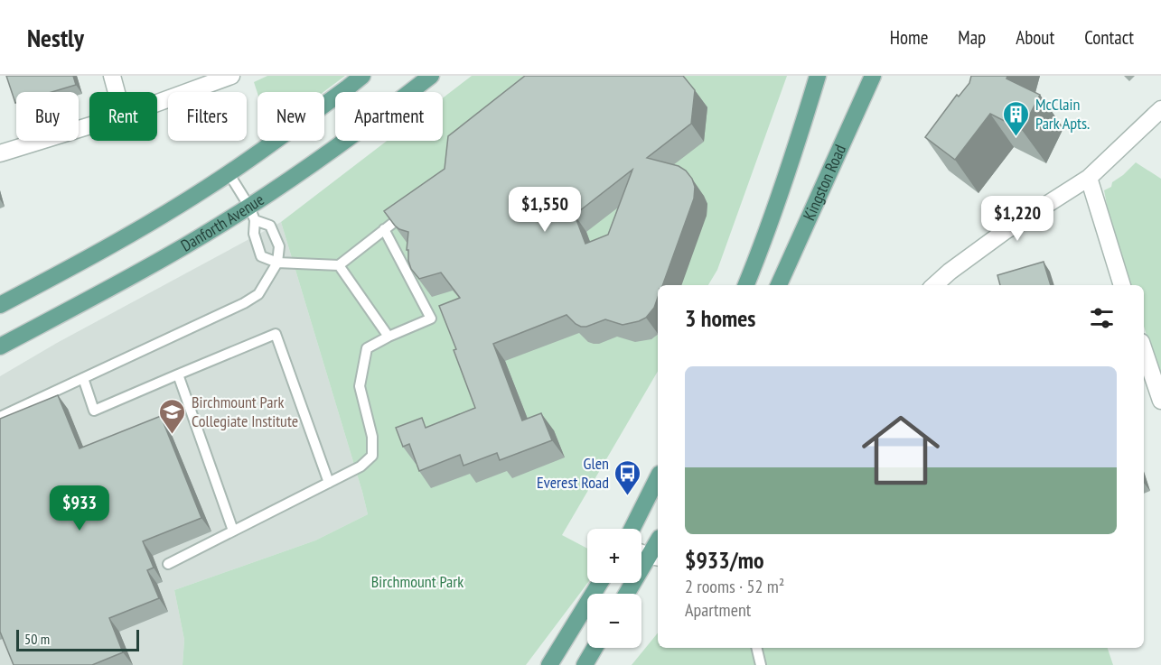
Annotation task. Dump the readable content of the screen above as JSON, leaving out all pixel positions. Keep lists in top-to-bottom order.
{
  "streets": {
    "main road": ["Kingston Road", "Danforth Avenue"]
  },
  "parks": ["Birchmount Park"],
  "places": {
    "building": ["McClain Park Apts."],
    "school or university": ["Birchmount Park Collegiate Institute"],
    "bus stop": ["Glen Everest Road"]
  },
  "scale_bar": "50 m",
  "page": {
    "header": "Nestly",
    "nav": [
      "Home",
      "Map",
      "About",
      "Contact"
    ],
    "chip": [
      "Buy",
      "Rent",
      "Filters",
      "New",
      "Apartment"
    ],
    "price": ["$1,550", "$1,220", "$933"],
    "heading": "3 homes",
    "list": [
      {
        "name": "$933/mo",
        "note": "2 rooms · 52 m² · Apartment"
      }
    ],
    "map_buttons": ["+", "−"],
    "scale": "50 m"
  }
}
